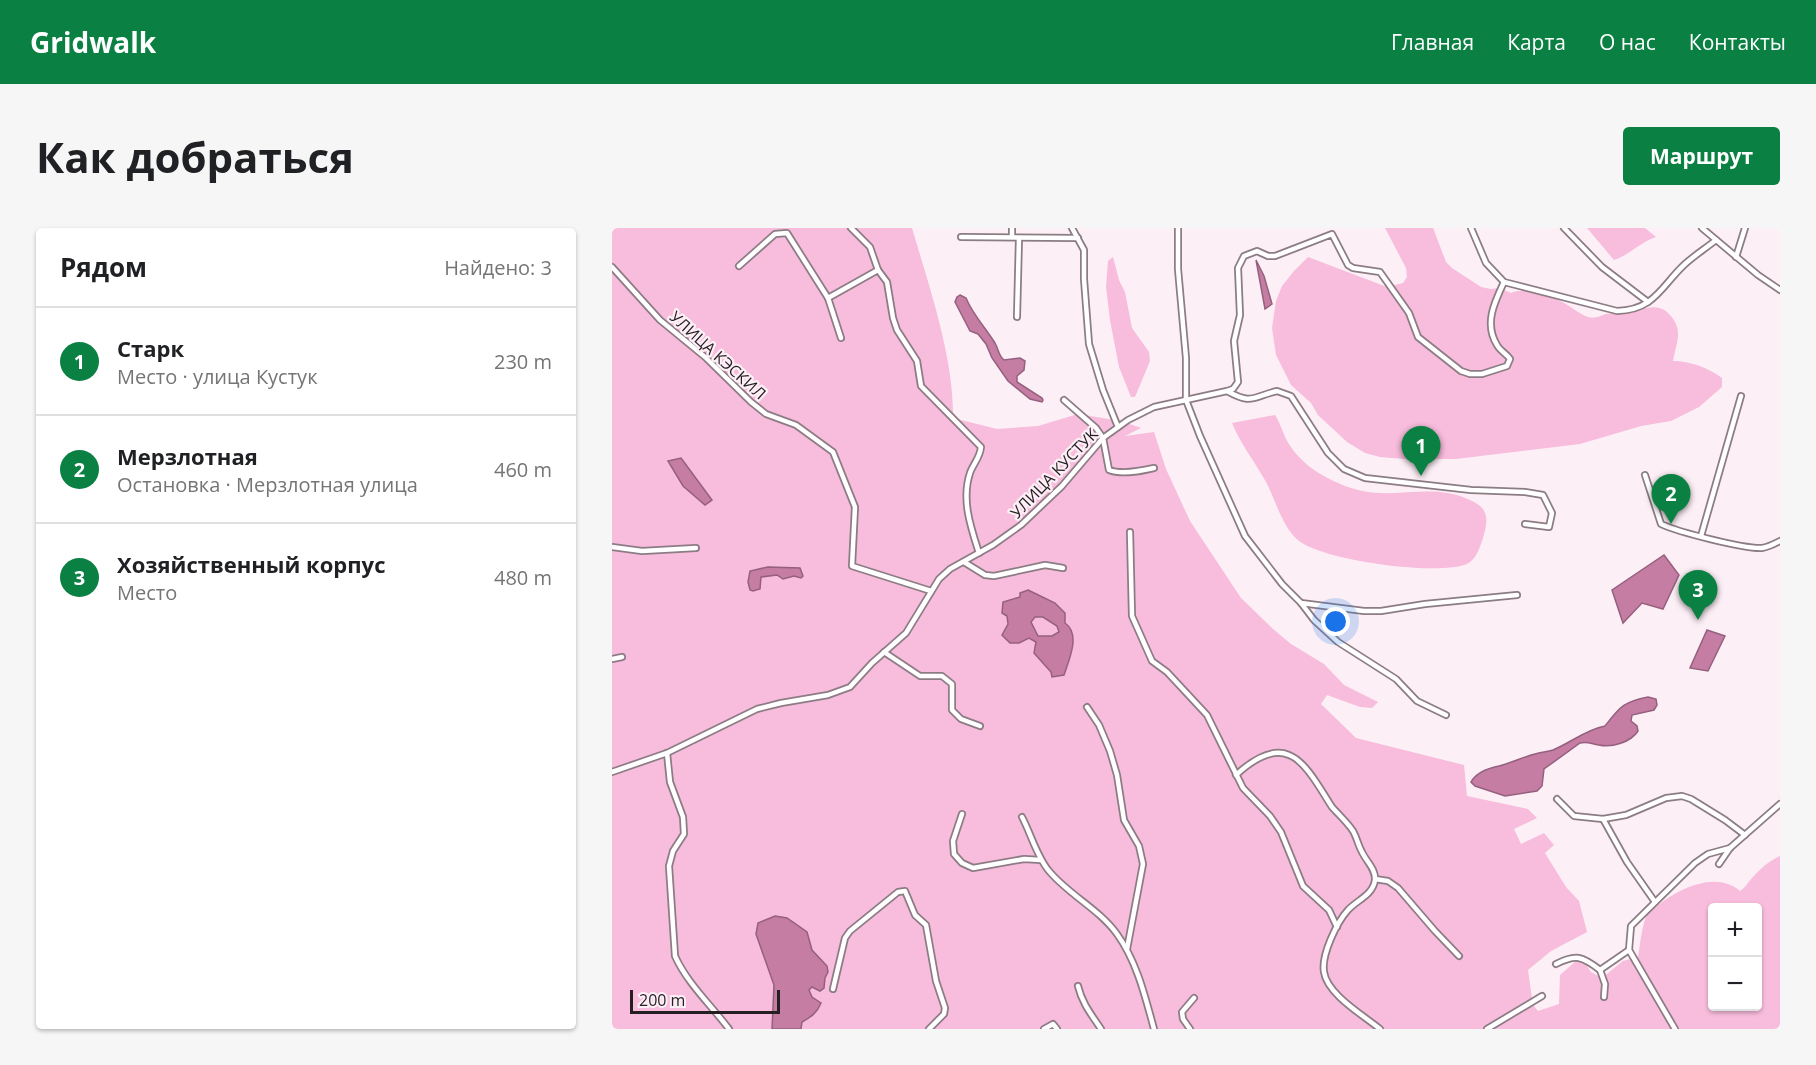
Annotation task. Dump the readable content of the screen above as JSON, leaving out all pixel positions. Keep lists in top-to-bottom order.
{
  "streets": {
    "street": ["УЛИЦА КЭСКИЛ", "УЛИЦА КУСТУК"]
  },
  "crossings": [
    ["УЛИЦА КЭСКИЛ", "УЛИЦА КУСТУК"]
  ],
  "scale_bar": "200 m",
  "page": {
    "header": "Gridwalk",
    "nav": [
      "Главная",
      "Карта",
      "О нас",
      "Контакты"
    ],
    "buttons": "Маршрут",
    "title": "Как добраться",
    "heading": ["Рядом", "Найдено: 3"],
    "list": [
      {
        "mark": "1",
        "name": "Старк",
        "note": "Место · улица Кустук",
        "value": "230 m"
      },
      {
        "mark": "2",
        "name": "Мерзлотная",
        "note": "Остановка · Мерзлотная улица",
        "value": "460 m"
      },
      {
        "mark": "3",
        "name": "Хозяйственный корпус",
        "note": "Место",
        "value": "480 m"
      }
    ],
    "pins": ["1", "2", "3"],
    "map_buttons": ["+", "−"],
    "scale": "200 m"
  }
}
